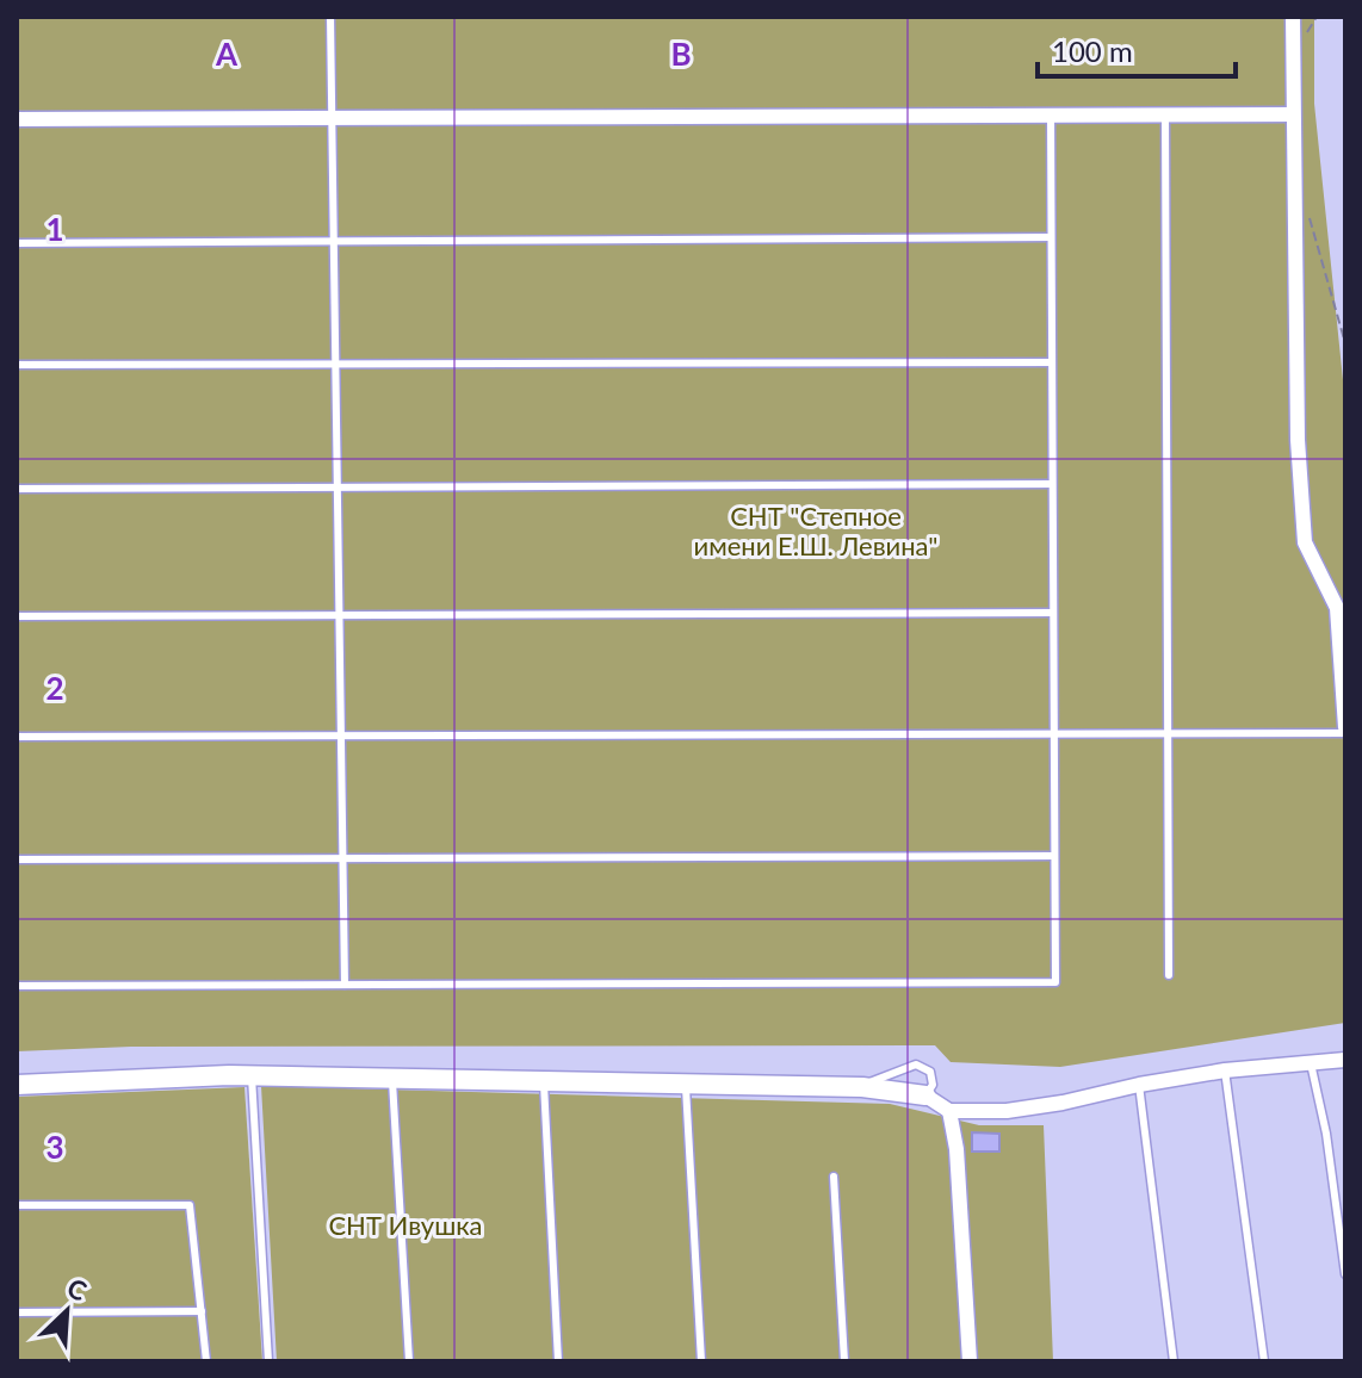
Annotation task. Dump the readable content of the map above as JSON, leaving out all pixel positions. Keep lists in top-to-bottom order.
{
  "parks": ["СНТ \"Степное имени Е.Ш. Левина\"", "СНТ Ивушка"],
  "scale_bar": "100 m",
  "north": "top right",
  "grid": {
    "columns": ["A", "B"],
    "rows": ["1", "2", "3"]
  }
}
